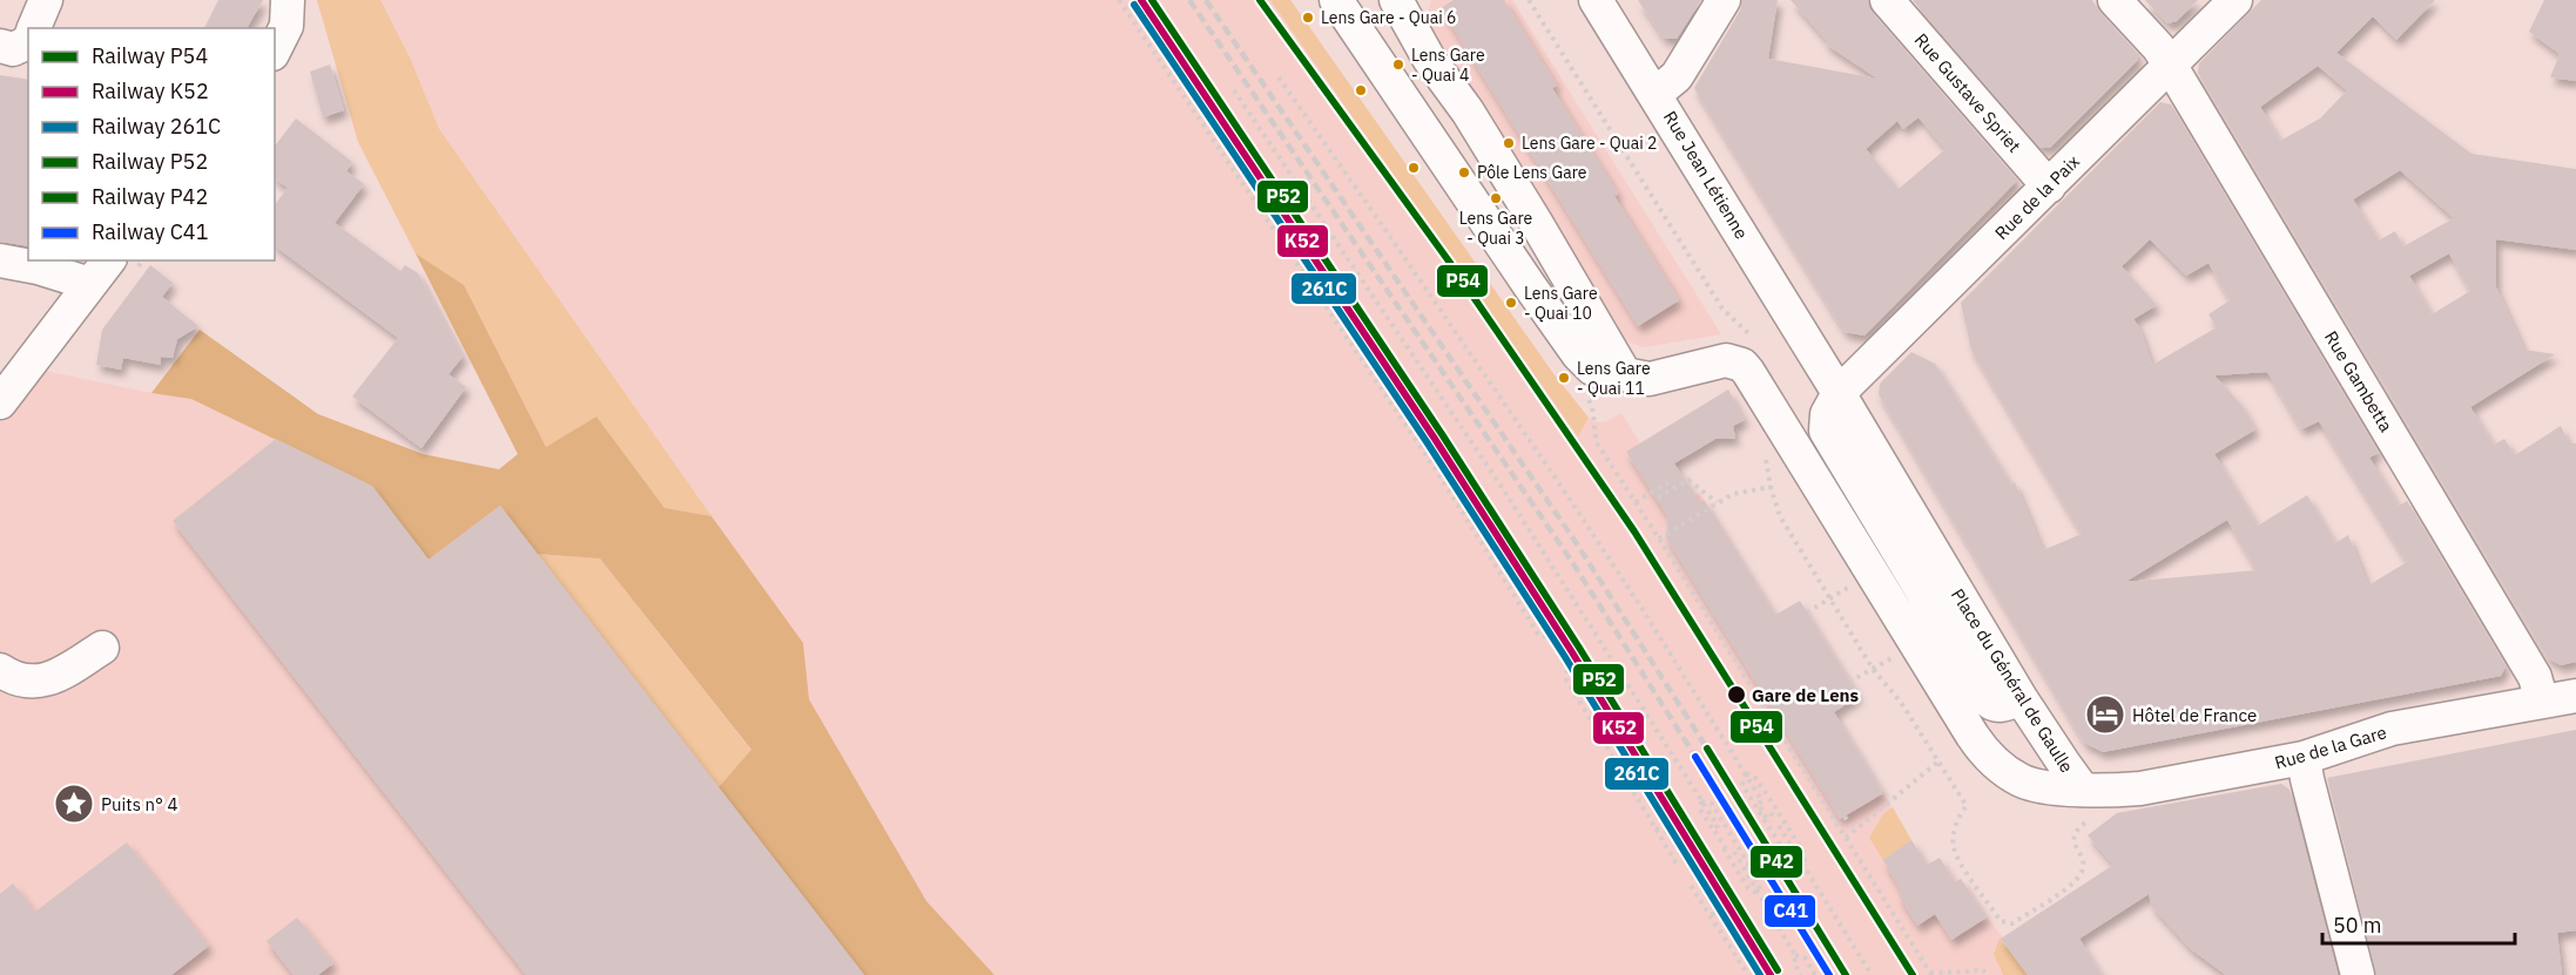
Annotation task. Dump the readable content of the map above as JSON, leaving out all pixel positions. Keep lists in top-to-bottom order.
{
  "streets": {
    "street": [
      "Rue Gustave Spriet",
      "Rue Jean Létienne",
      "Rue de la Paix",
      "Rue Gambetta",
      "Place du Général de Gaulle",
      "Rue de la Gare"
    ]
  },
  "crossings": [
    ["Rue Gustave Spriet", "Rue de la Paix"],
    ["Rue Jean Létienne", "Place du Général de Gaulle"],
    ["Rue de la Paix", "Rue Gambetta"],
    ["Rue de la Paix", "Place du Général de Gaulle"],
    ["Rue Gambetta", "Rue de la Gare"],
    ["Place du Général de Gaulle", "Rue de la Gare"]
  ],
  "places": {
    "other": [
      "Lens Gare - Quai 6",
      "Lens Gare - Quai 4",
      "Lens Gare - Quai 2",
      "Pôle Lens Gare",
      "Lens Gare - Quai 3",
      "Lens Gare - Quai 10",
      "Lens Gare - Quai 11",
      "Gare de Lens"
    ],
    "hotel": ["Hôtel de France"],
    "place": ["Puits n° 4"]
  },
  "lines": [
    "rail line P54",
    "rail line K52",
    "rail line P52",
    "rail line 261C",
    "rail line P42",
    "rail line C41"
  ],
  "legend": [
    "Railway P54",
    "Railway K52",
    "Railway 261C",
    "Railway P52",
    "Railway P42",
    "Railway C41"
  ],
  "scale_bar": "50 m"
}
